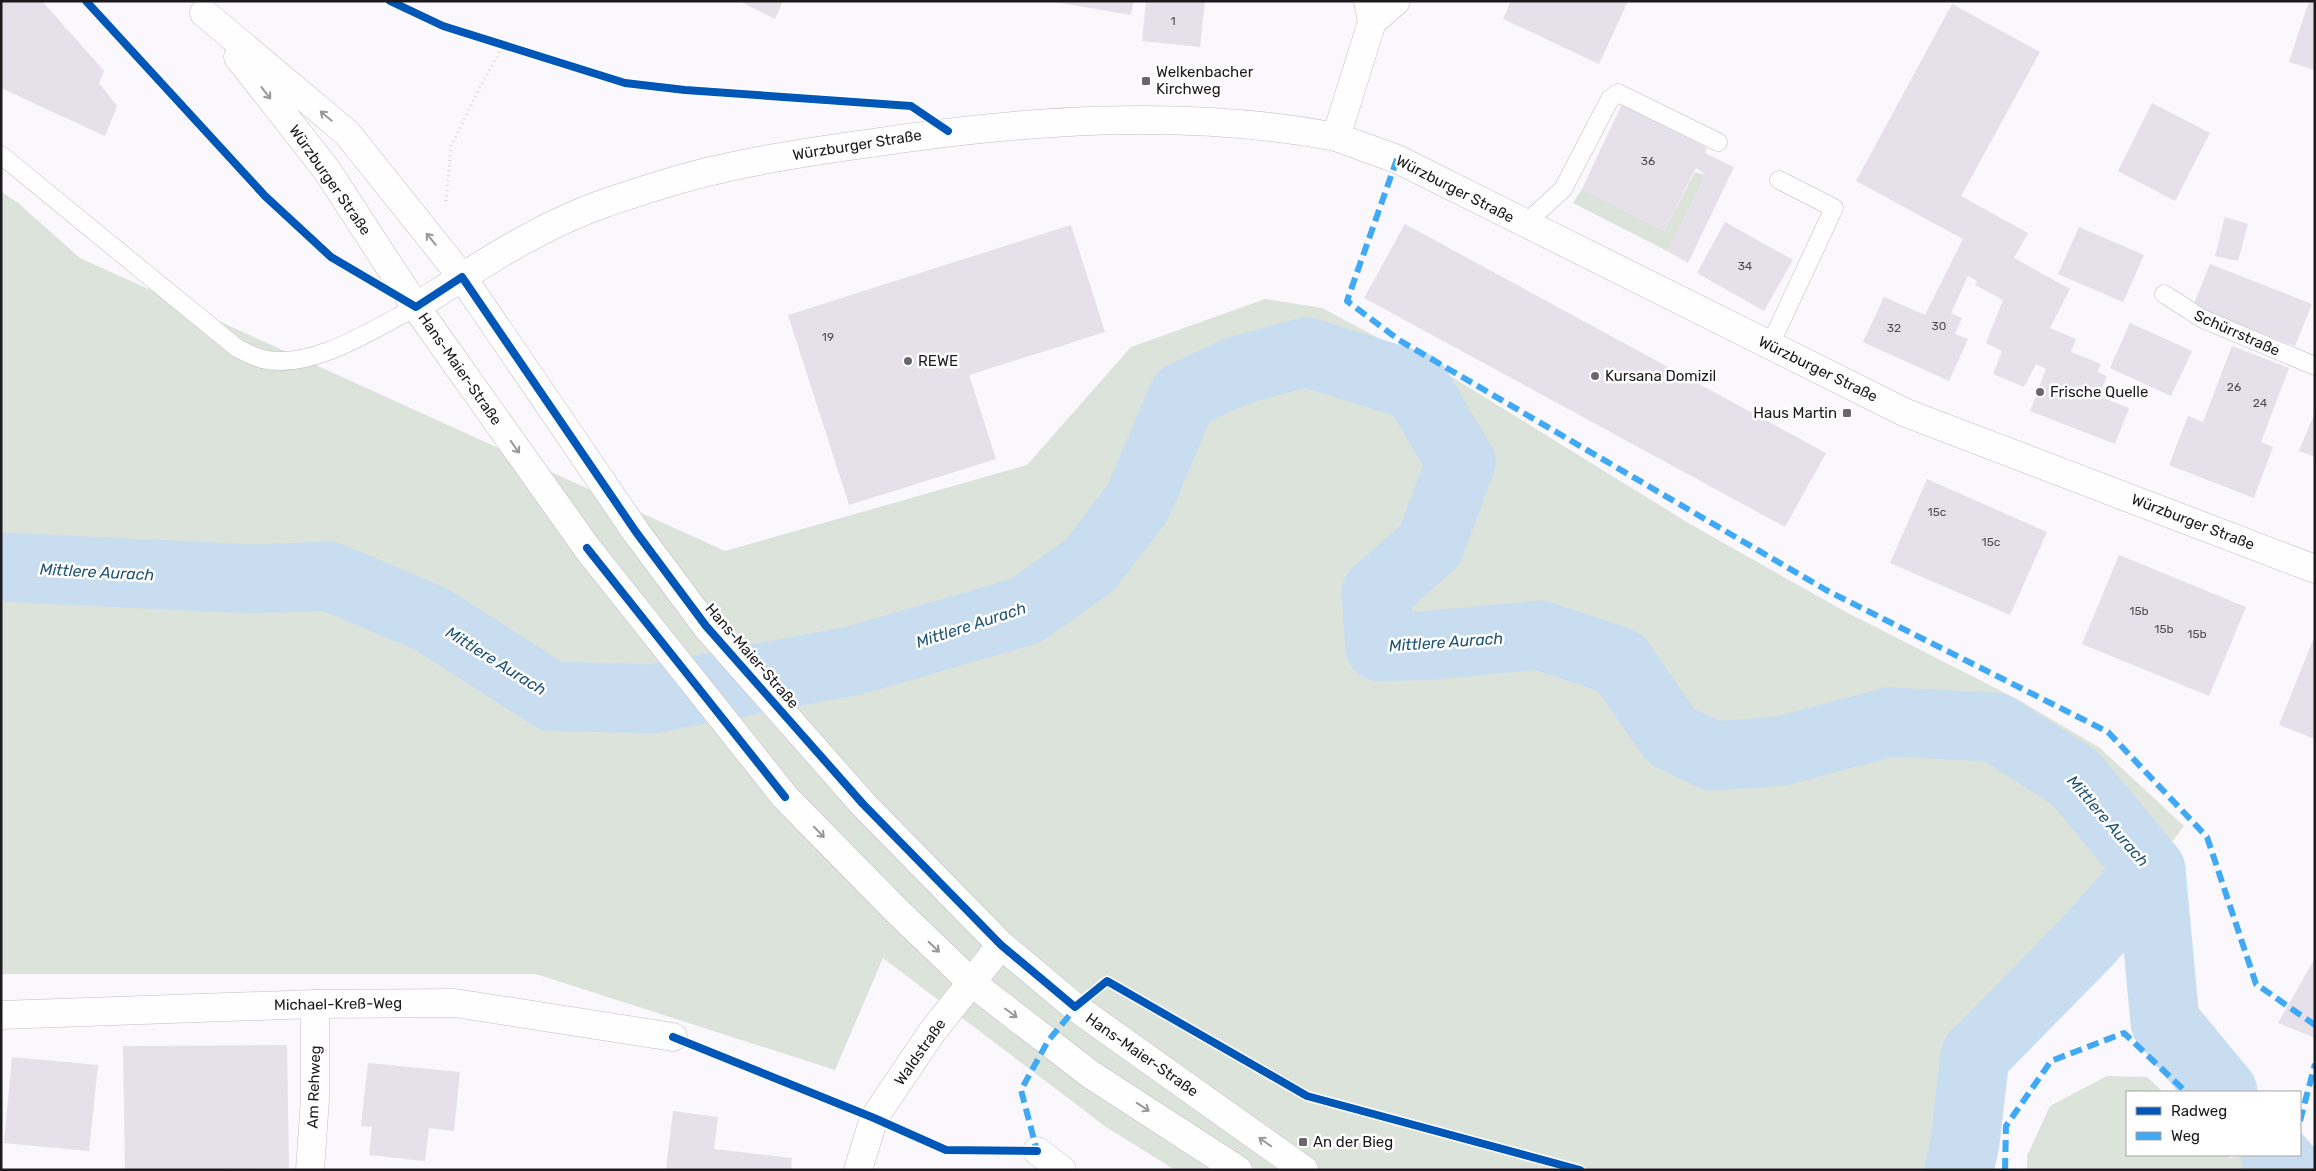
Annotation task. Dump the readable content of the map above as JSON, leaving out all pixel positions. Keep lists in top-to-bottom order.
{
  "streets": {
    "street": [
      "Würzburger Straße",
      "Hans-Maier-Straße",
      "Michael-Kreß-Weg",
      "Waldstraße",
      "Am Rehweg"
    ],
    "lane": ["Schürrstraße"]
  },
  "crossings": [
    ["Würzburger Straße", "Hans-Maier-Straße"],
    ["Hans-Maier-Straße", "Waldstraße"],
    ["Michael-Kreß-Weg", "Am Rehweg"]
  ],
  "water": ["Mittlere Aurach"],
  "places": {
    "transit": ["Welkenbacher Kirchweg", "Haus Martin", "An der Bieg"],
    "other": ["REWE", "Kursana Domizil", "Frische Quelle"]
  },
  "house_numbers": [
    "1",
    "36",
    "34",
    "30",
    "32",
    "19",
    "26",
    "24",
    "15c",
    "15c",
    "15b",
    "15b",
    "15b"
  ],
  "legend": ["Radweg", "Weg"]
}
